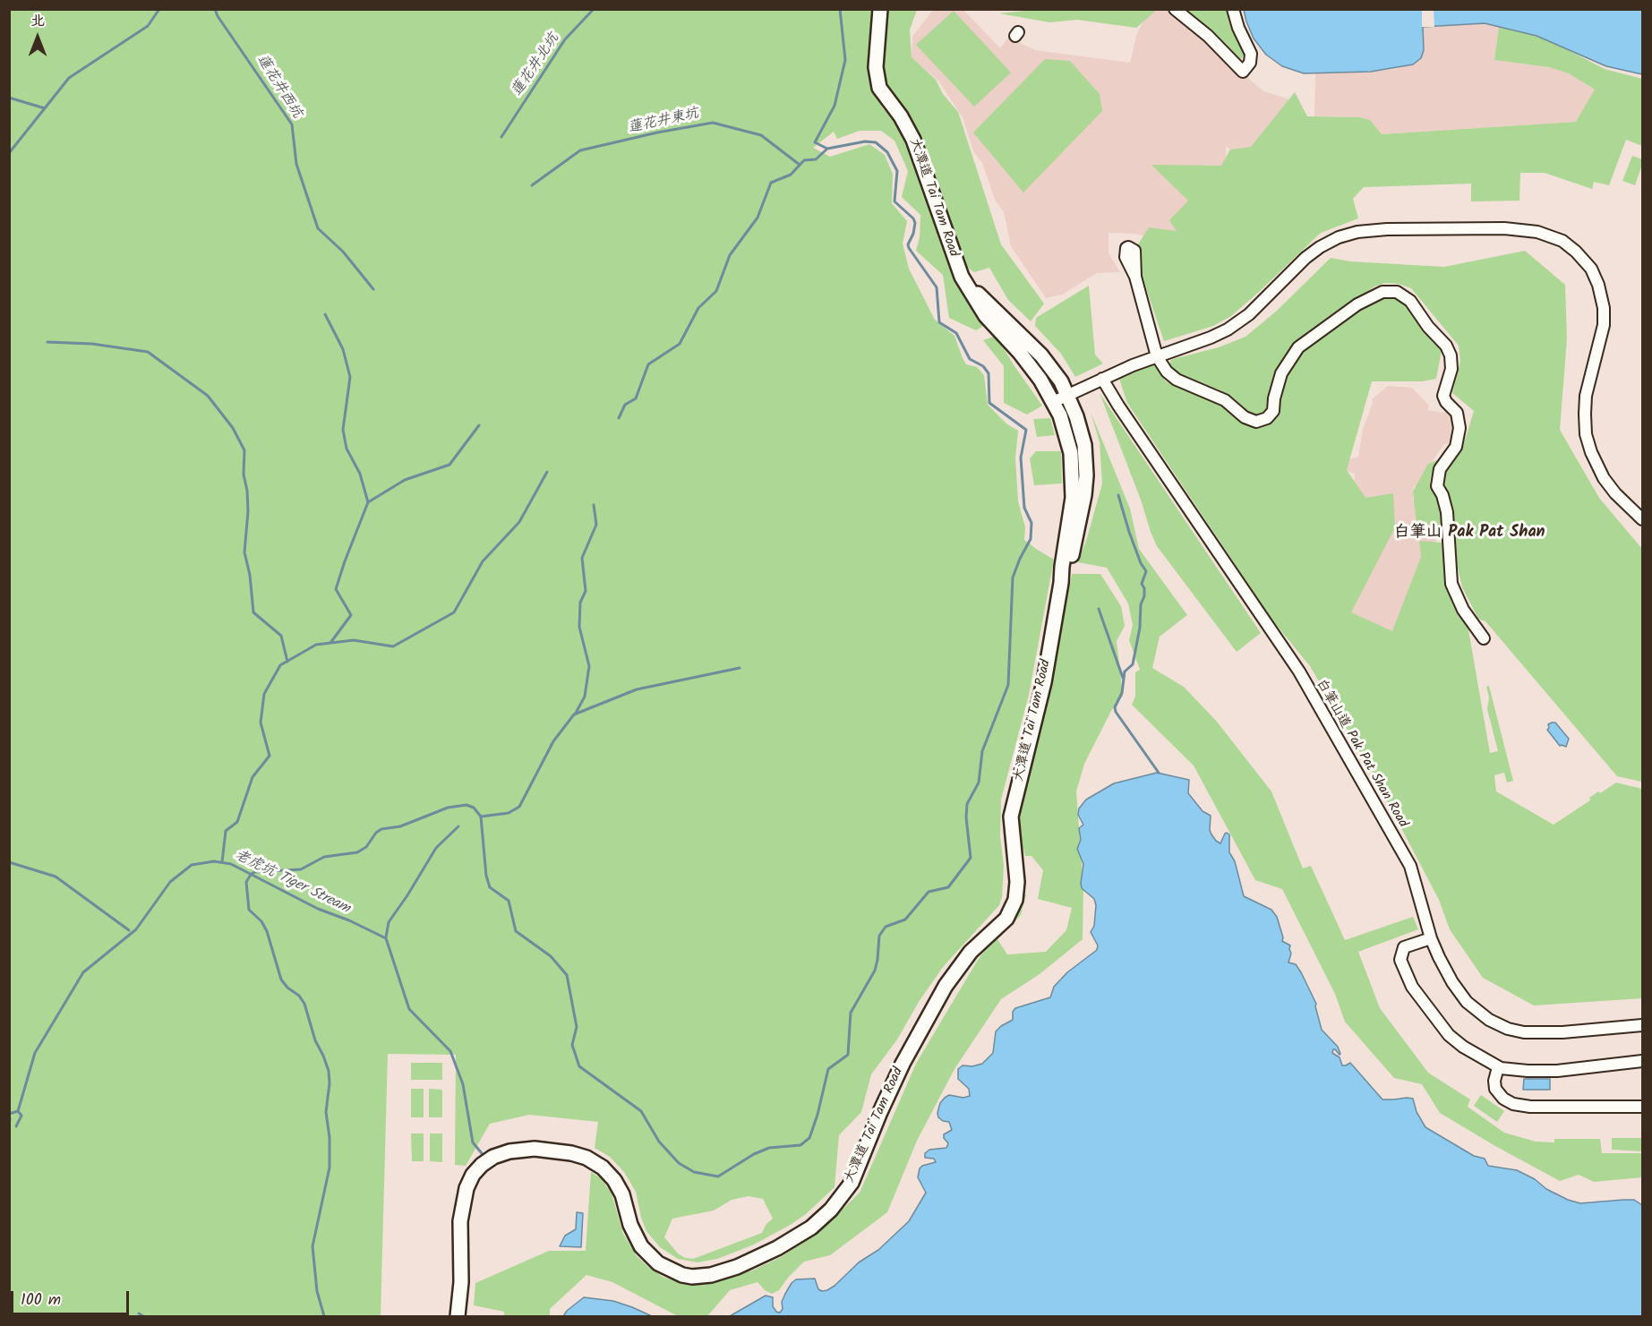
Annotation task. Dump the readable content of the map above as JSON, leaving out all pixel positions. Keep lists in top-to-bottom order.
{
  "streets": {
    "main road": ["大潭道 Tai Tam Road"],
    "street": ["白筆山道 Pak Pat Shan Road"]
  },
  "districts": ["白筆山 Pak Pat Shan"],
  "water": [
    "蓮花井北坑",
    "蓮花井西坑",
    "蓮花井東坑",
    "老虎坑 Tiger Stream"
  ],
  "scale_bar": "100 m",
  "north": "top"
}
